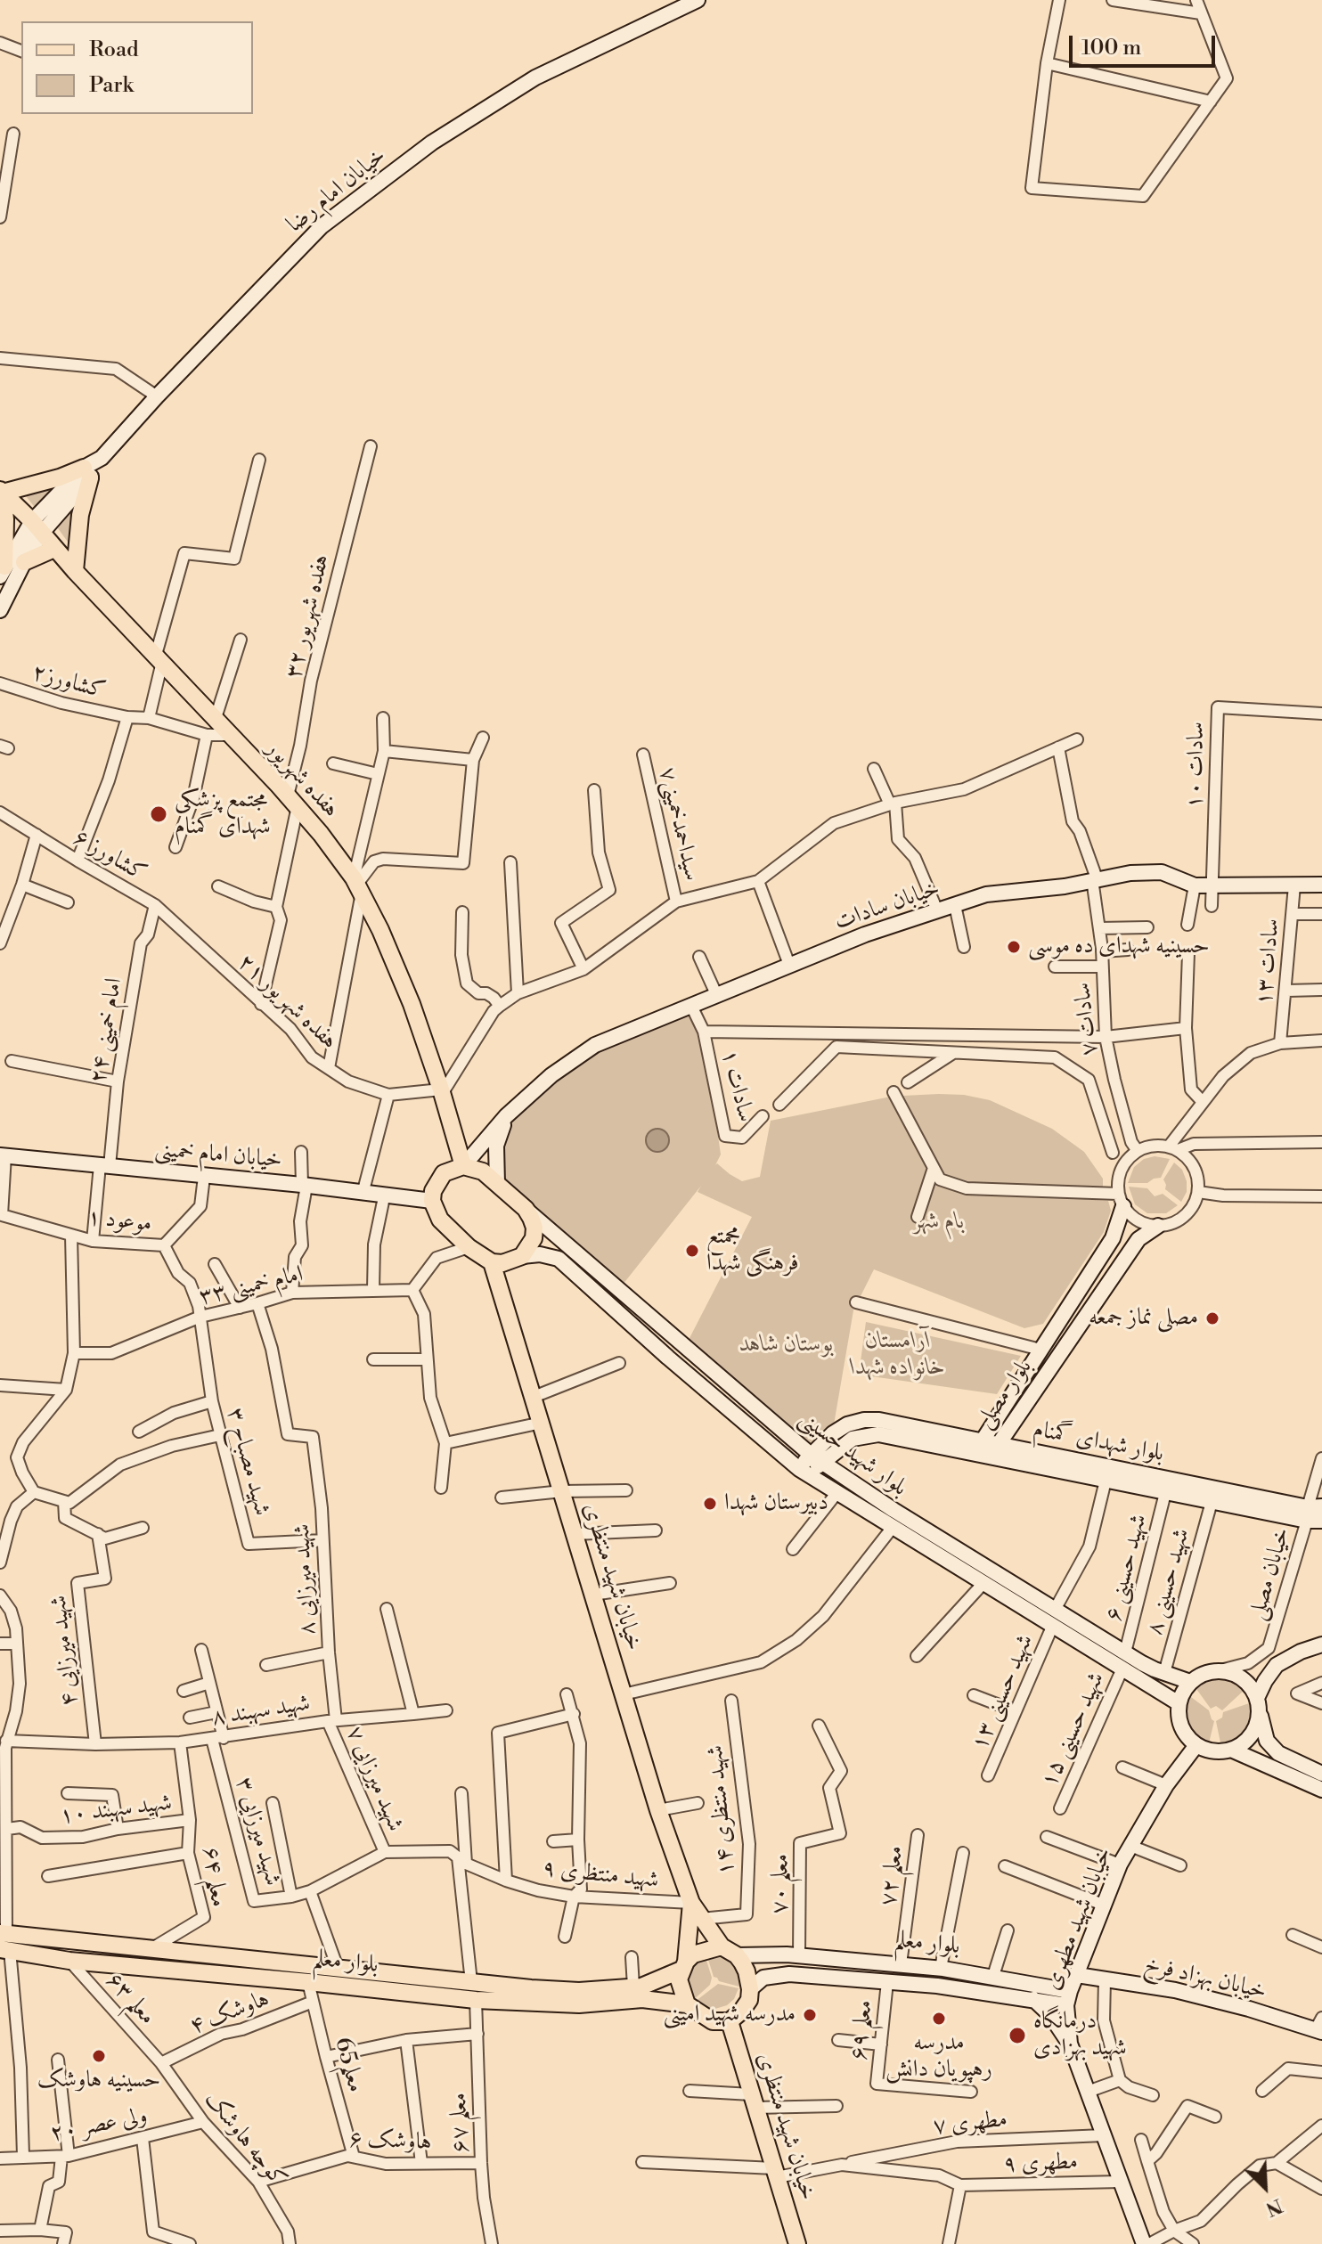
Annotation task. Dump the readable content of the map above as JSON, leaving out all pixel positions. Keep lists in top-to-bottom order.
{
  "streets": {
    "main road": ["هفده شهریور", "خیابان شهید منتظری", "بلوار معلم"],
    "street": [
      "خیابان امام رضا",
      "هفده شهریور ۳۲",
      "کشاورز۲",
      "سادات ۱۰",
      "سیداحمدخمینی۷",
      "کشاورز ۶",
      "خیابان سادات",
      "سادات ۱۳",
      "هفده شهریور ۲۱",
      "سادات ۷",
      "امام خمینی ۲۴",
      "سادات ۱",
      "خیابان امام خمینی",
      "موعود ۱",
      "امام خمینی ۳۳",
      "بلوار مصلی",
      "بلوار شهدای گمنام",
      "بلوار شهید حسینی",
      "شهید مصباح ۳",
      "شهید حسینی ۶",
      "خیابان مصلی",
      "شهید میرزایی ۸",
      "شهید حسینی ۸",
      "شهید میرزایی ۴",
      "شهید حسینی ۱۳",
      "شهید سهبند ۸",
      "شهید حسینی ۱۵",
      "شهید میرزایی ۷",
      "شهید سهبند ۱۰",
      "شهید منتظری ۱۴",
      "شهید میرزایی ۳",
      "شهید منتظری ۹",
      "معلم ۷۲",
      "معلم ۶۴",
      "معلم ۷۰",
      "خیابان شهید مطهری",
      "خیابان بهزاد فرخ",
      "معلم ۶۳",
      "هاوشک ۴",
      "معلم ۶۹",
      "معلم65",
      "معلم ۶۷",
      "مطهری ۷",
      "ولی عصر ۲۰",
      "کوچه هاوشک",
      "هاوشک ۶",
      "مطهری ۹"
    ]
  },
  "crossings": [
    ["خیابان امام رضا", "هفده شهریور"],
    ["هفده شهریور ۳۲", "هفده شهریور"],
    ["هفده شهریور ۳۲", "هفده شهریور ۲۱"],
    ["کشاورز۲", "هفده شهریور"],
    ["سادات ۱۰", "خیابان سادات"],
    ["هفده شهریور", "خیابان سادات"],
    ["هفده شهریور", "هفده شهریور ۲۱"],
    ["هفده شهریور", "خیابان امام خمینی"],
    ["هفده شهریور", "بلوار شهید حسینی"],
    ["هفده شهریور", "خیابان شهید منتظری"],
    ["کشاورز ۶", "هفده شهریور ۲۱"],
    ["کشاورز ۶", "امام خمینی ۲۴"],
    ["خیابان سادات", "سادات ۱۳"],
    ["خیابان سادات", "سادات ۷"],
    ["خیابان سادات", "سادات ۱"],
    ["خیابان سادات", "خیابان امام خمینی"],
    ["خیابان سادات", "بلوار شهید حسینی"],
    ["خیابان سادات", "خیابان شهید منتظری"],
    ["سادات ۷", "بلوار مصلی"],
    ["امام خمینی ۲۴", "خیابان امام خمینی"],
    ["امام خمینی ۲۴", "موعود ۱"],
    ["خیابان امام خمینی", "بلوار شهید حسینی"],
    ["خیابان امام خمینی", "خیابان شهید منتظری"],
    ["موعود ۱", "شهید مصباح ۳"],
    ["امام خمینی ۳۳", "شهید مصباح ۳"],
    ["امام خمینی ۳۳", "شهید میرزایی ۸"],
    ["بلوار مصلی", "بلوار شهدای گمنام"],
    ["بلوار شهدای گمنام", "بلوار شهید حسینی"],
    ["بلوار شهدای گمنام", "شهید حسینی ۶"],
    ["بلوار شهدای گمنام", "خیابان مصلی"],
    ["بلوار شهدای گمنام", "شهید حسینی ۸"],
    ["بلوار شهدای گمنام", "شهید حسینی ۱۳"],
    ["بلوار شهید حسینی", "شهید حسینی ۶"],
    ["بلوار شهید حسینی", "خیابان مصلی"],
    ["بلوار شهید حسینی", "خیابان شهید منتظری"],
    ["بلوار شهید حسینی", "شهید حسینی ۸"],
    ["بلوار شهید حسینی", "شهید حسینی ۱۳"],
    ["بلوار شهید حسینی", "شهید حسینی ۱۵"],
    ["بلوار شهید حسینی", "خیابان شهید مطهری"],
    ["شهید مصباح ۳", "شهید میرزایی ۸"],
    ["خیابان مصلی", "خیابان شهید مطهری"],
    ["خیابان شهید منتظری", "شهید منتظری ۹"],
    ["خیابان شهید منتظری", "بلوار معلم"],
    ["خیابان شهید منتظری", "مطهری ۷"],
    ["شهید میرزایی ۸", "شهید سهبند ۸"],
    ["شهید میرزایی ۸", "شهید میرزایی ۷"],
    ["شهید میرزایی ۴", "شهید سهبند ۸"],
    ["شهید سهبند ۸", "شهید میرزایی ۷"],
    ["شهید سهبند ۸", "شهید میرزایی ۳"],
    ["شهید سهبند ۸", "معلم ۶۴"],
    ["شهید میرزایی ۷", "شهید منتظری ۹"],
    ["شهید سهبند ۱۰", "معلم ۶۴"],
    ["معلم ۷۲", "بلوار معلم"],
    ["معلم ۶۴", "بلوار معلم"],
    ["معلم ۷۰", "بلوار معلم"],
    ["خیابان شهید مطهری", "بلوار معلم"],
    ["خیابان شهید مطهری", "خیابان بهزاد فرخ"],
    ["خیابان شهید مطهری", "مطهری ۷"],
    ["خیابان شهید مطهری", "مطهری ۹"],
    ["بلوار معلم", "معلم ۶۳"],
    ["بلوار معلم", "معلم ۶۹"],
    ["بلوار معلم", "معلم65"],
    ["بلوار معلم", "معلم ۶۷"],
    ["معلم ۶۳", "هاوشک ۴"],
    ["معلم ۶۳", "کوچه هاوشک"],
    ["هاوشک ۴", "معلم65"],
    ["هاوشک ۴", "کوچه هاوشک"],
    ["معلم65", "هاوشک ۶"],
    ["معلم ۶۷", "هاوشک ۶"],
    ["مطهری ۷", "مطهری ۹"],
    ["ولی عصر ۲۰", "کوچه هاوشک"],
    ["کوچه هاوشک", "هاوشک ۶"]
  ],
  "parks": ["بام شهر", "آرامستان خانواده شهدا", "بوستان شاهد"],
  "places": [
    "مجتمع پزشکی شهدای گمنام",
    "حسینیه شهدای ده موسی",
    "مجمتع فرهنگی شهدا",
    "مصلی نماز جمعه",
    "دبیرستان شهدا",
    "مدرسه شهید امینی",
    "مدرسه رهپویان دانش",
    "درمانگاه شهید بهزادی",
    "حسینیه هاوشک"
  ],
  "legend": ["Road", "Park"],
  "scale_bar": "100 m",
  "north": "bottom right"
}
